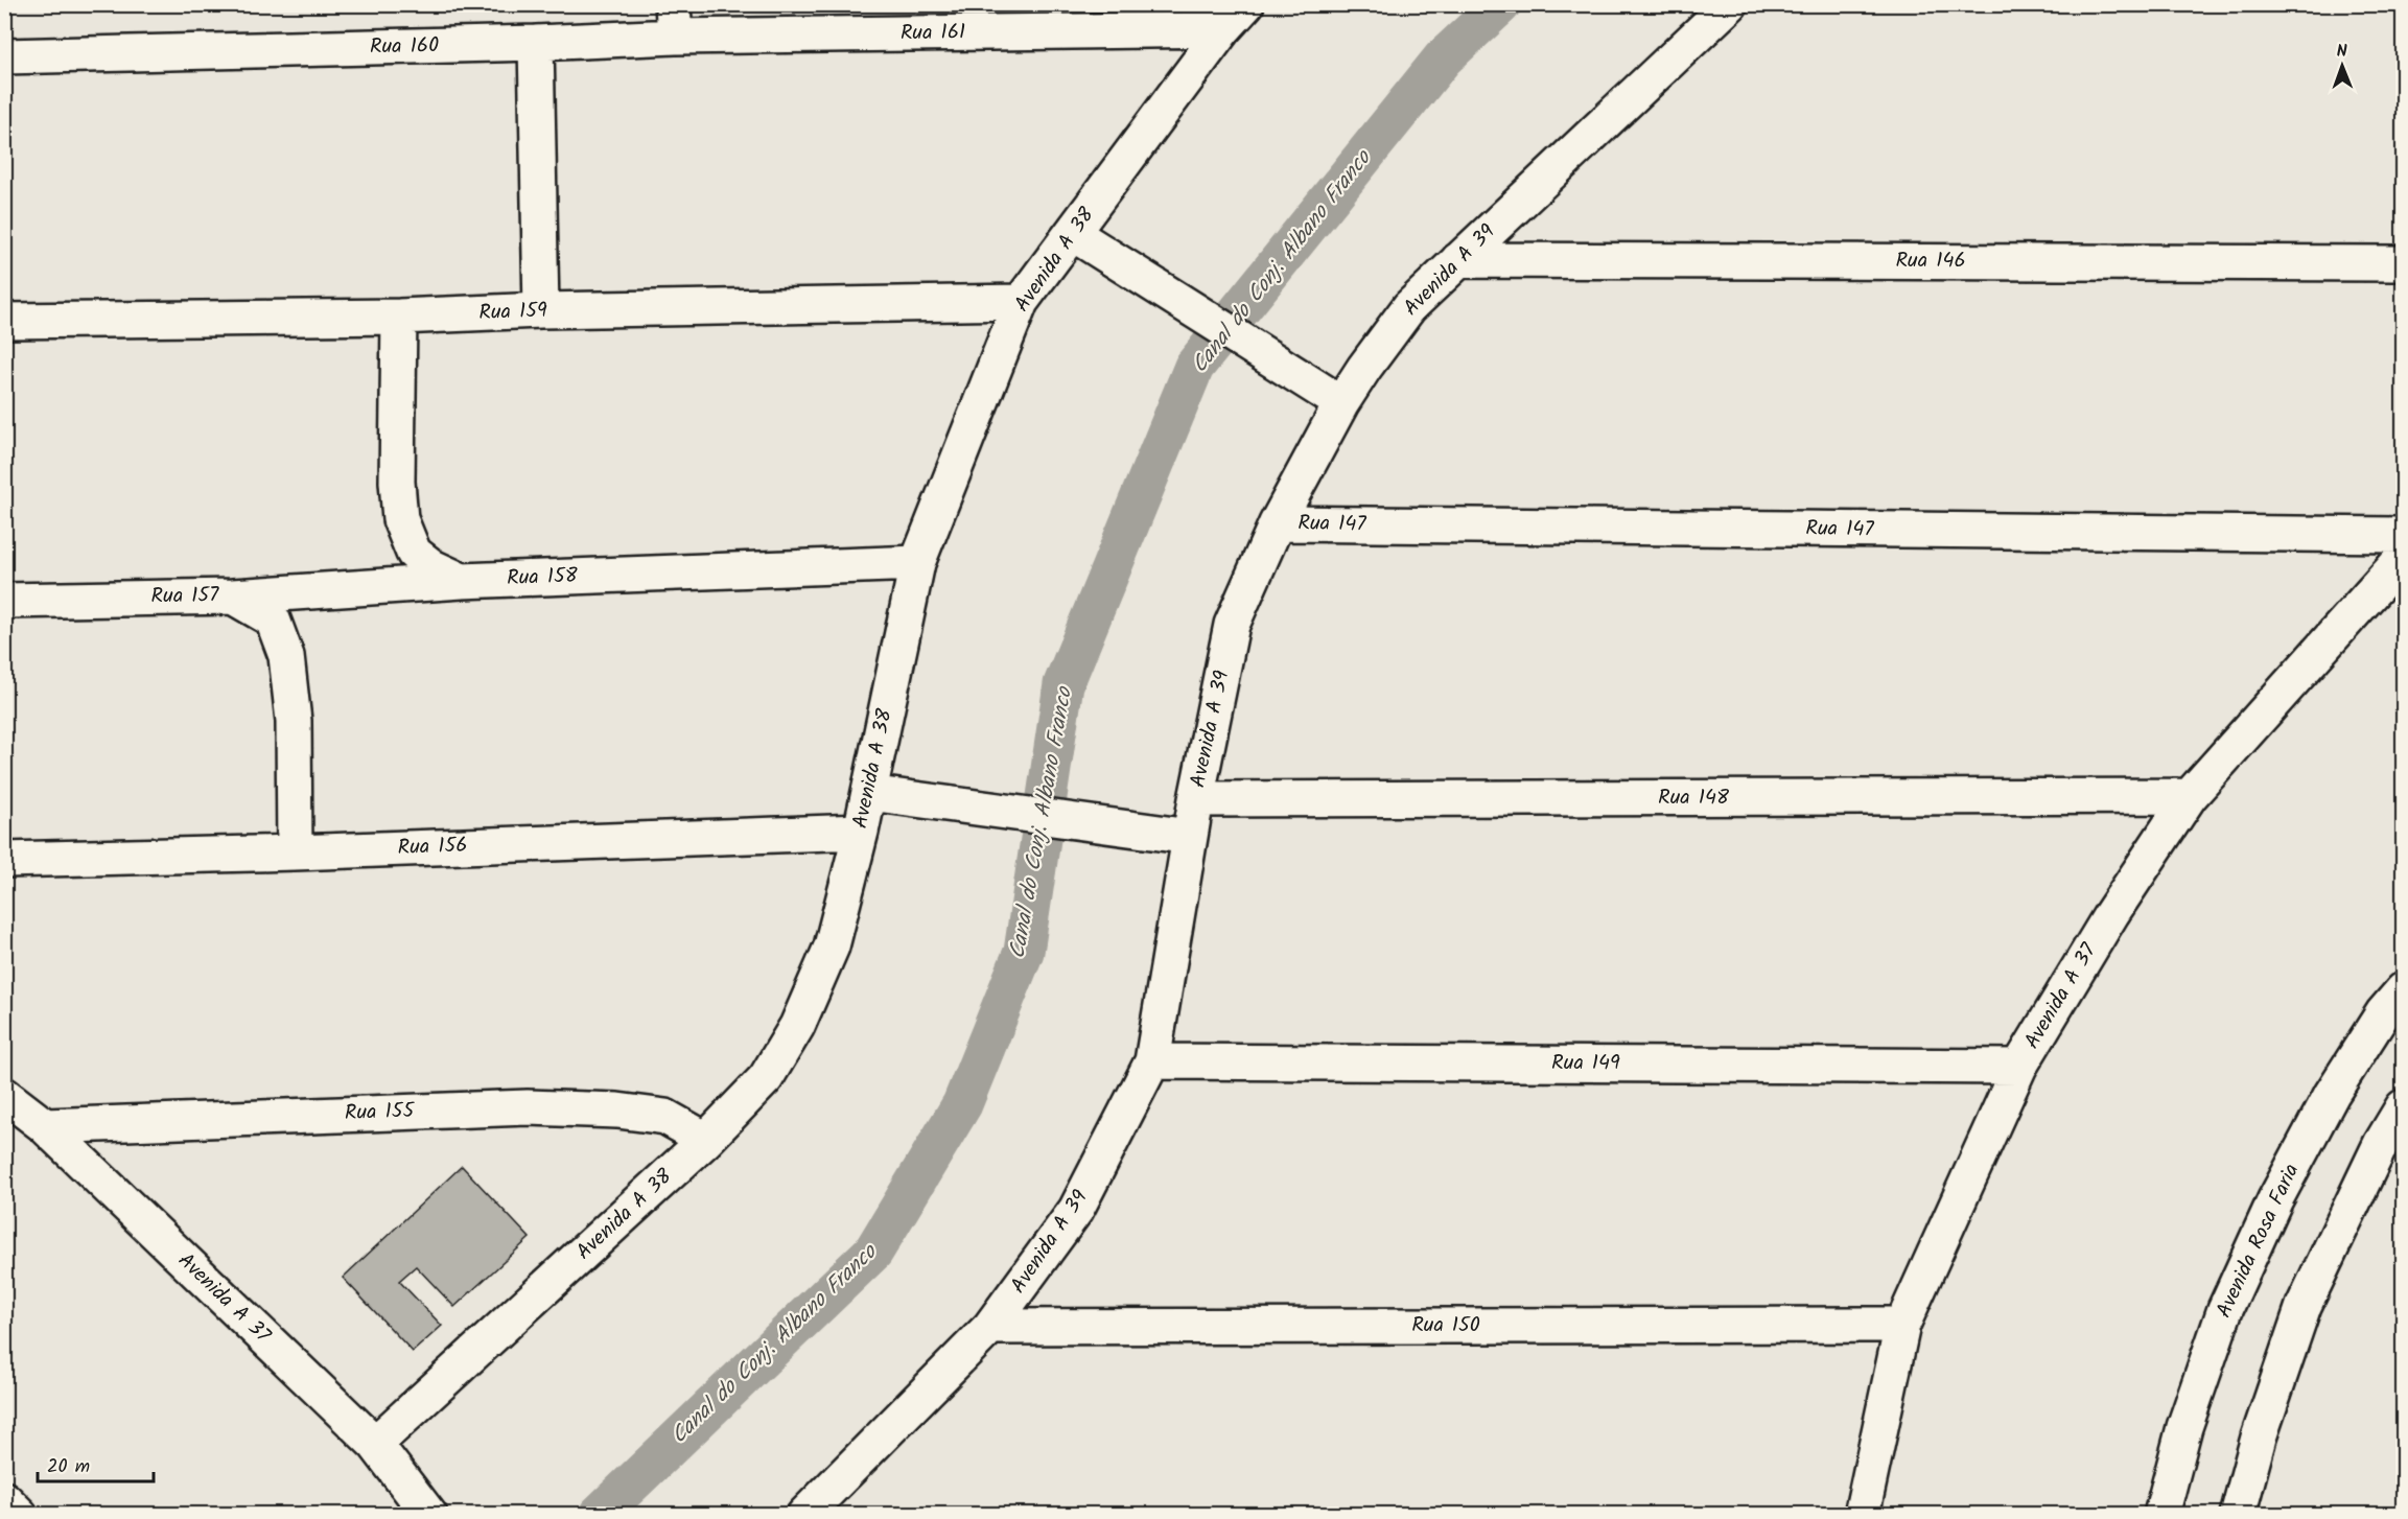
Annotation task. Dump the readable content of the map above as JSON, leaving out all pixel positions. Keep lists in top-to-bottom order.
{
  "streets": {
    "street": [
      "Rua 161",
      "Rua 160",
      "Avenida A 38",
      "Rua 146",
      "Avenida A 39",
      "Rua 159",
      "Rua 147",
      "Rua 158",
      "Rua 157",
      "Rua 148",
      "Rua 156",
      "Avenida A 37",
      "Rua 149",
      "Rua 155",
      "Avenida Rosa Faria",
      "Rua 150"
    ]
  },
  "crossings": [
    ["Rua 161", "Rua 160"],
    ["Rua 161", "Avenida A 38"],
    ["Avenida A 38", "Rua 159"],
    ["Avenida A 38", "Rua 158"],
    ["Avenida A 38", "Rua 156"],
    ["Avenida A 38", "Avenida A 37"],
    ["Avenida A 38", "Rua 155"],
    ["Rua 146", "Avenida A 39"],
    ["Avenida A 39", "Rua 147"],
    ["Avenida A 39", "Rua 148"],
    ["Avenida A 39", "Rua 149"],
    ["Avenida A 39", "Rua 150"],
    ["Rua 159", "Rua 158"],
    ["Rua 157", "Rua 156"],
    ["Rua 148", "Avenida A 37"],
    ["Avenida A 37", "Rua 149"],
    ["Avenida A 37", "Rua 155"],
    ["Avenida A 37", "Rua 150"]
  ],
  "water": ["Canal do Conj. Albano Franco"],
  "scale_bar": "20 m",
  "north": "top"
}
